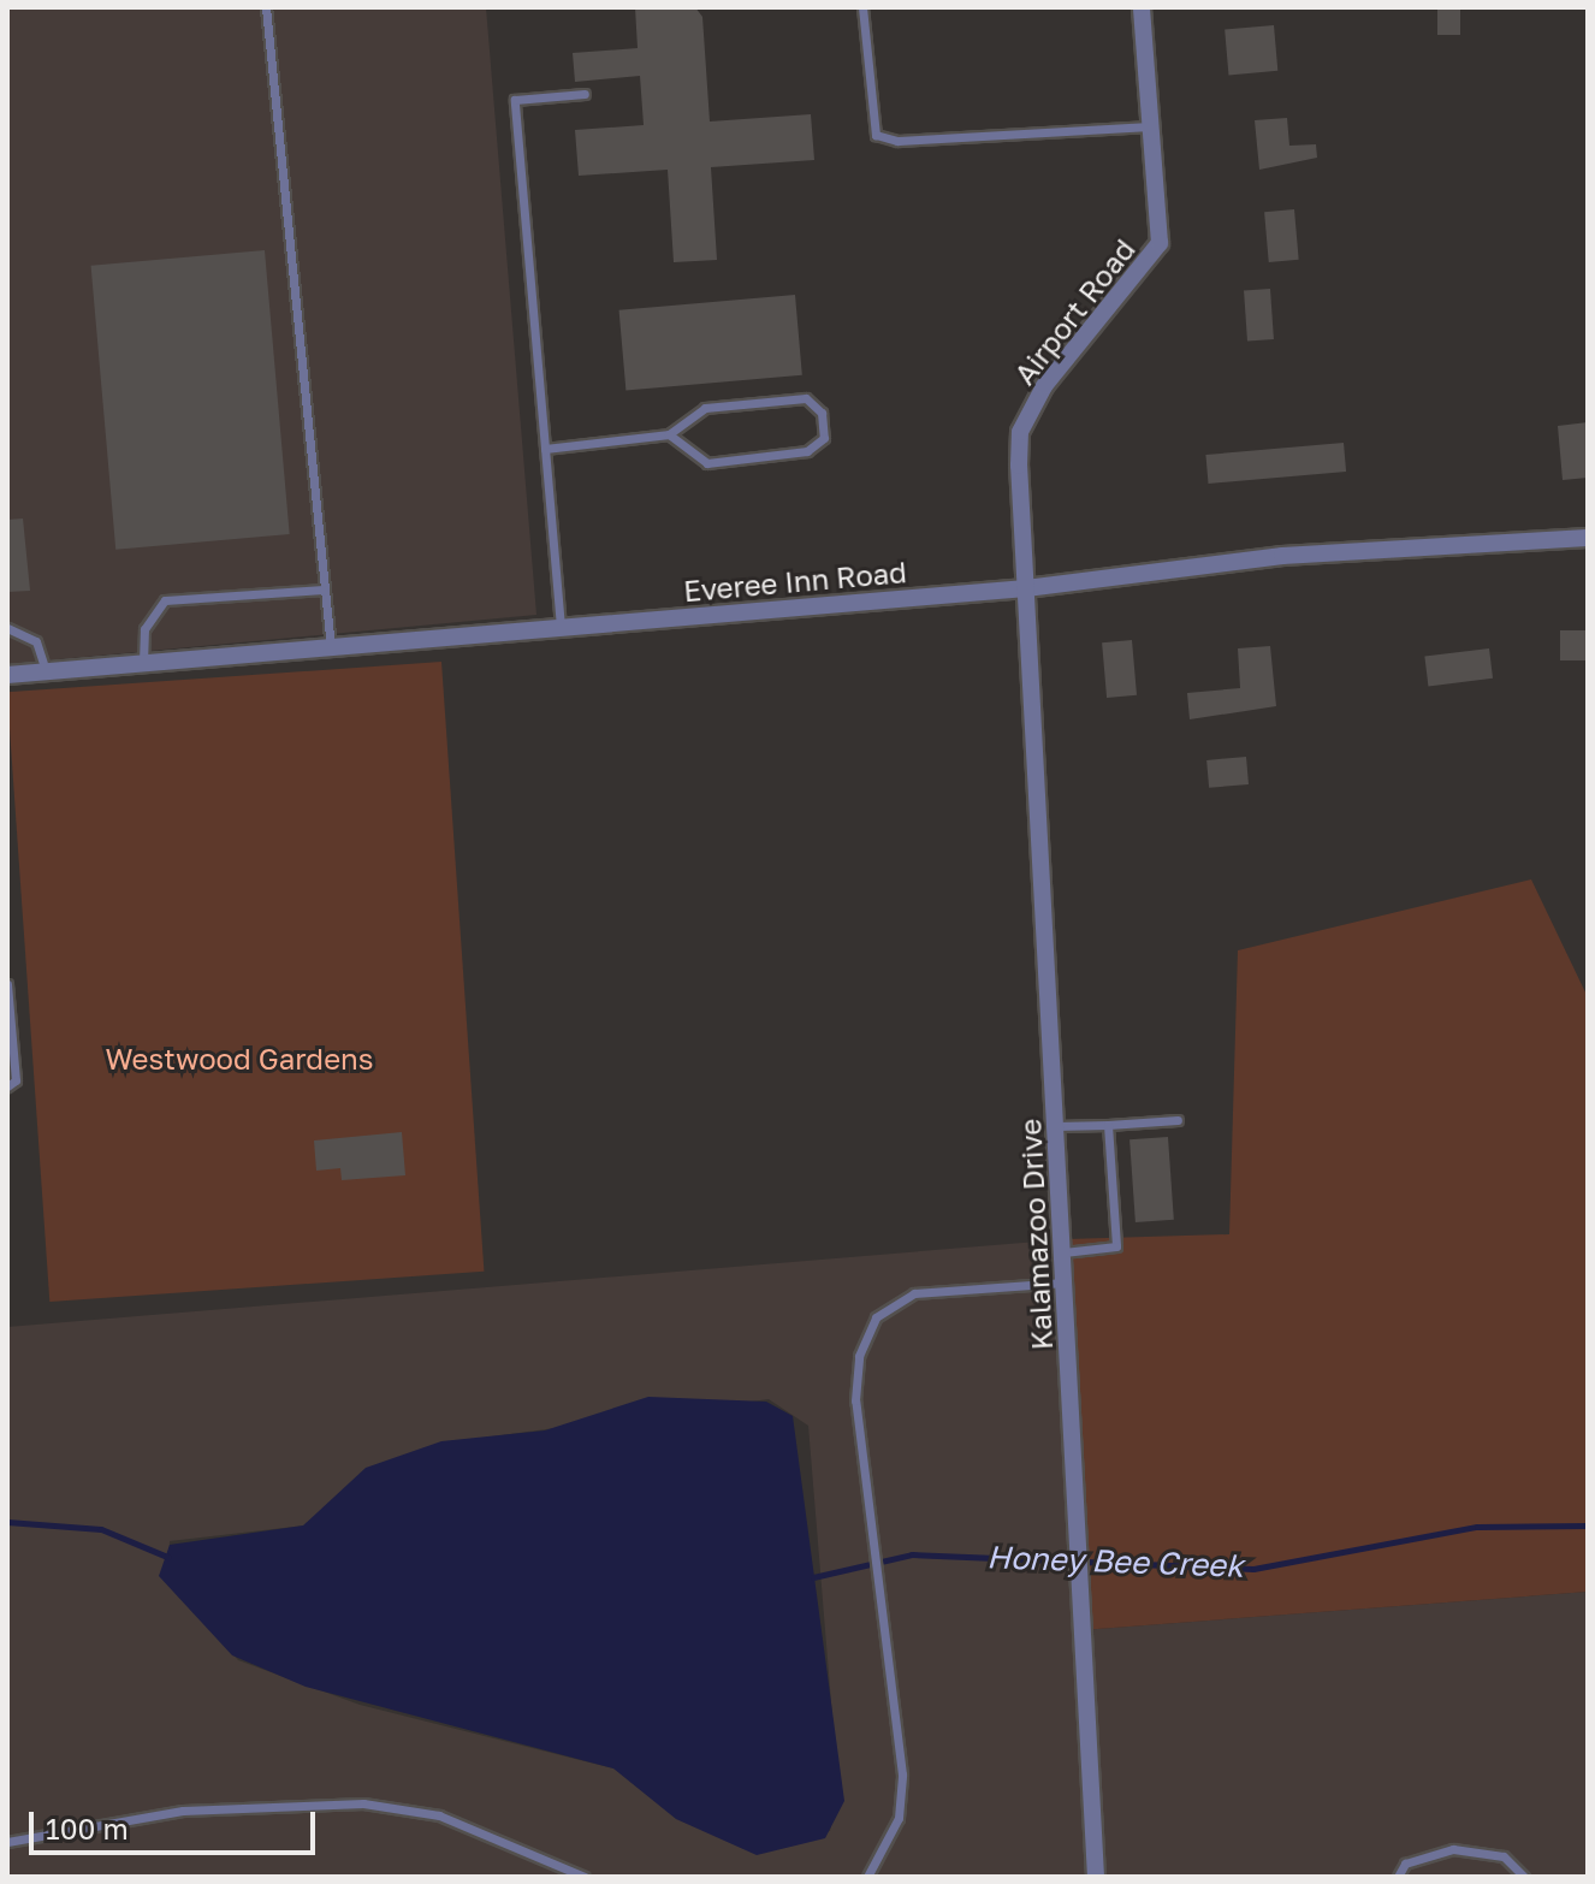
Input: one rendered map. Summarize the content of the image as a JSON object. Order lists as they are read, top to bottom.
{
  "streets": {
    "street": ["Airport Road", "Everee Inn Road", "Kalamazoo Drive"]
  },
  "crossings": [
    ["Airport Road", "Everee Inn Road"],
    ["Airport Road", "Kalamazoo Drive"],
    ["Everee Inn Road", "Kalamazoo Drive"]
  ],
  "water": ["Honey Bee Creek"],
  "parks": ["Westwood Gardens"],
  "scale_bar": "100 m"
}
